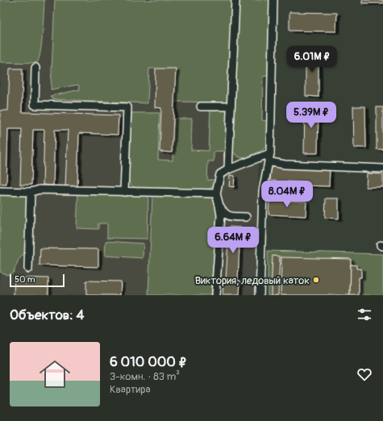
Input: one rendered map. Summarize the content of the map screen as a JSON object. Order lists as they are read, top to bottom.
{
  "places": ["Виктория, ледовый каток"],
  "scale_bar": "50 m",
  "page": {
    "price": [
      "6.01M ₽",
      "5.39M ₽",
      "8.04M ₽",
      "6.64M ₽"
    ],
    "scale": "50 m",
    "heading": "Объектов: 4",
    "list": [
      {
        "name": "6 010 000 ₽",
        "note": "3-комн. · 83 m² · Квартира"
      }
    ]
  }
}
